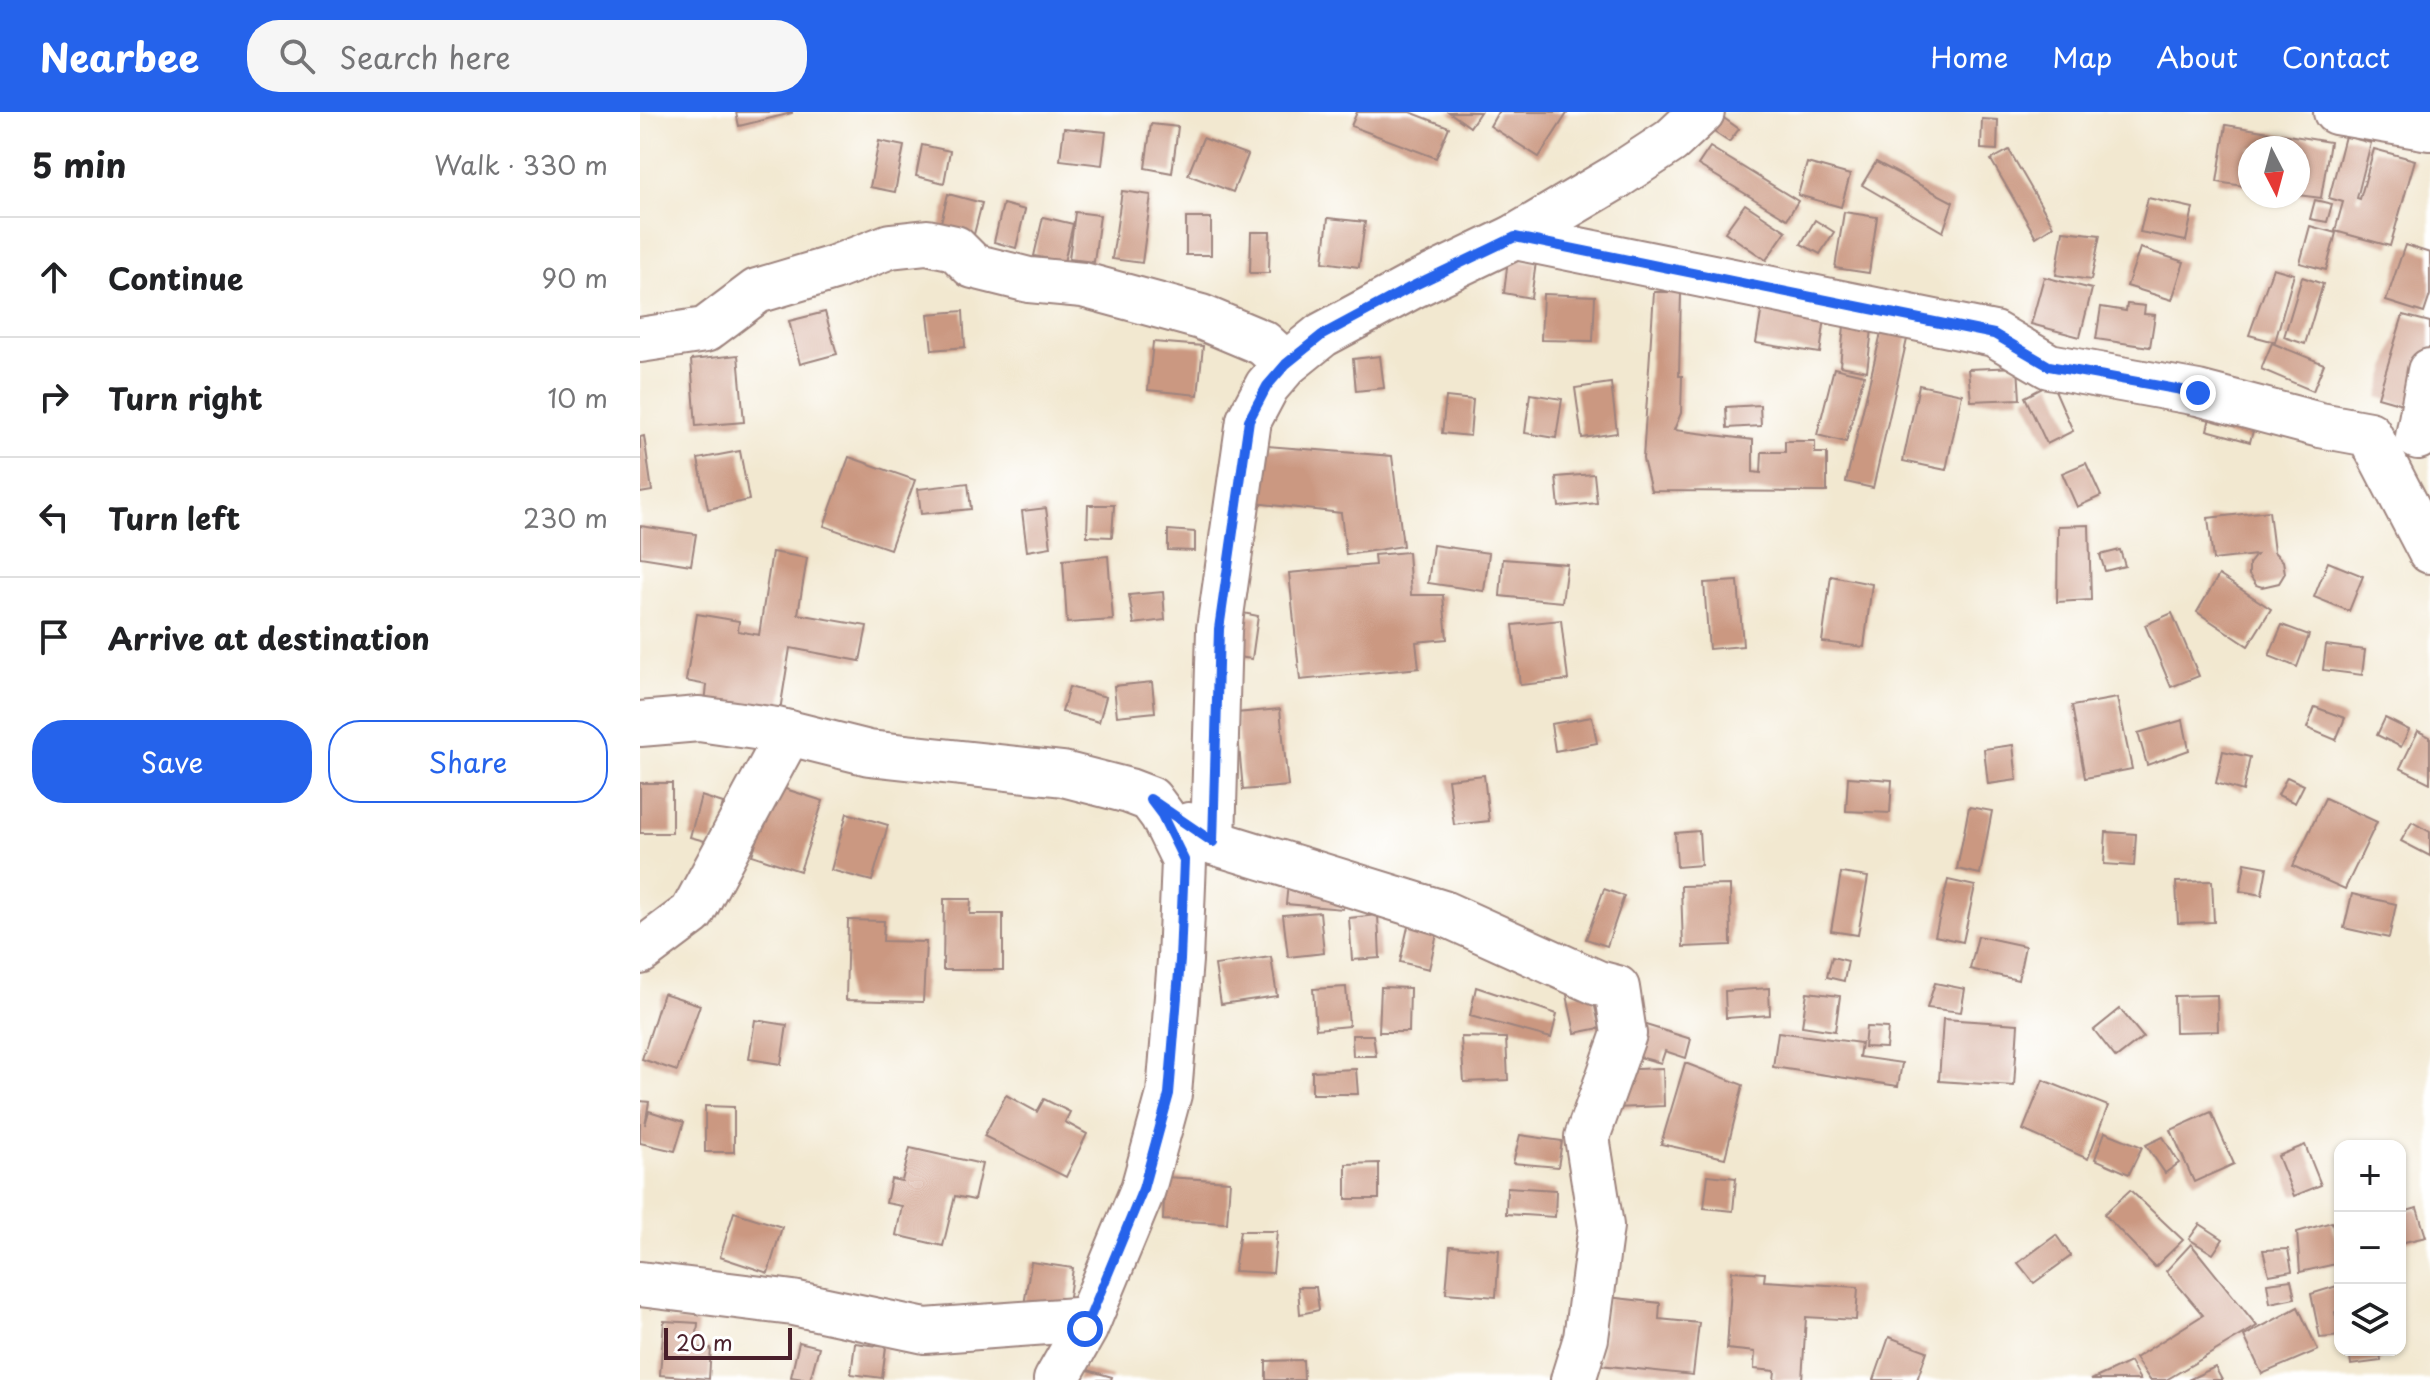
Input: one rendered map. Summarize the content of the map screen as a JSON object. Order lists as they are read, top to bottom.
{
  "scale_bar": "20 m",
  "north": "bottom",
  "page": {
    "header": "Nearbee",
    "search": "Search here",
    "nav": [
      "Home",
      "Map",
      "About",
      "Contact"
    ],
    "heading": ["5 min", "Walk · 330 m"],
    "list": [
      ["Continue", "90 m"],
      ["Turn right", "10 m"],
      ["Turn left", "230 m"],
      "Arrive at destination"
    ],
    "buttons": ["Save", "Share"],
    "map_buttons": ["+", "−"],
    "scale": "20 m"
  }
}
